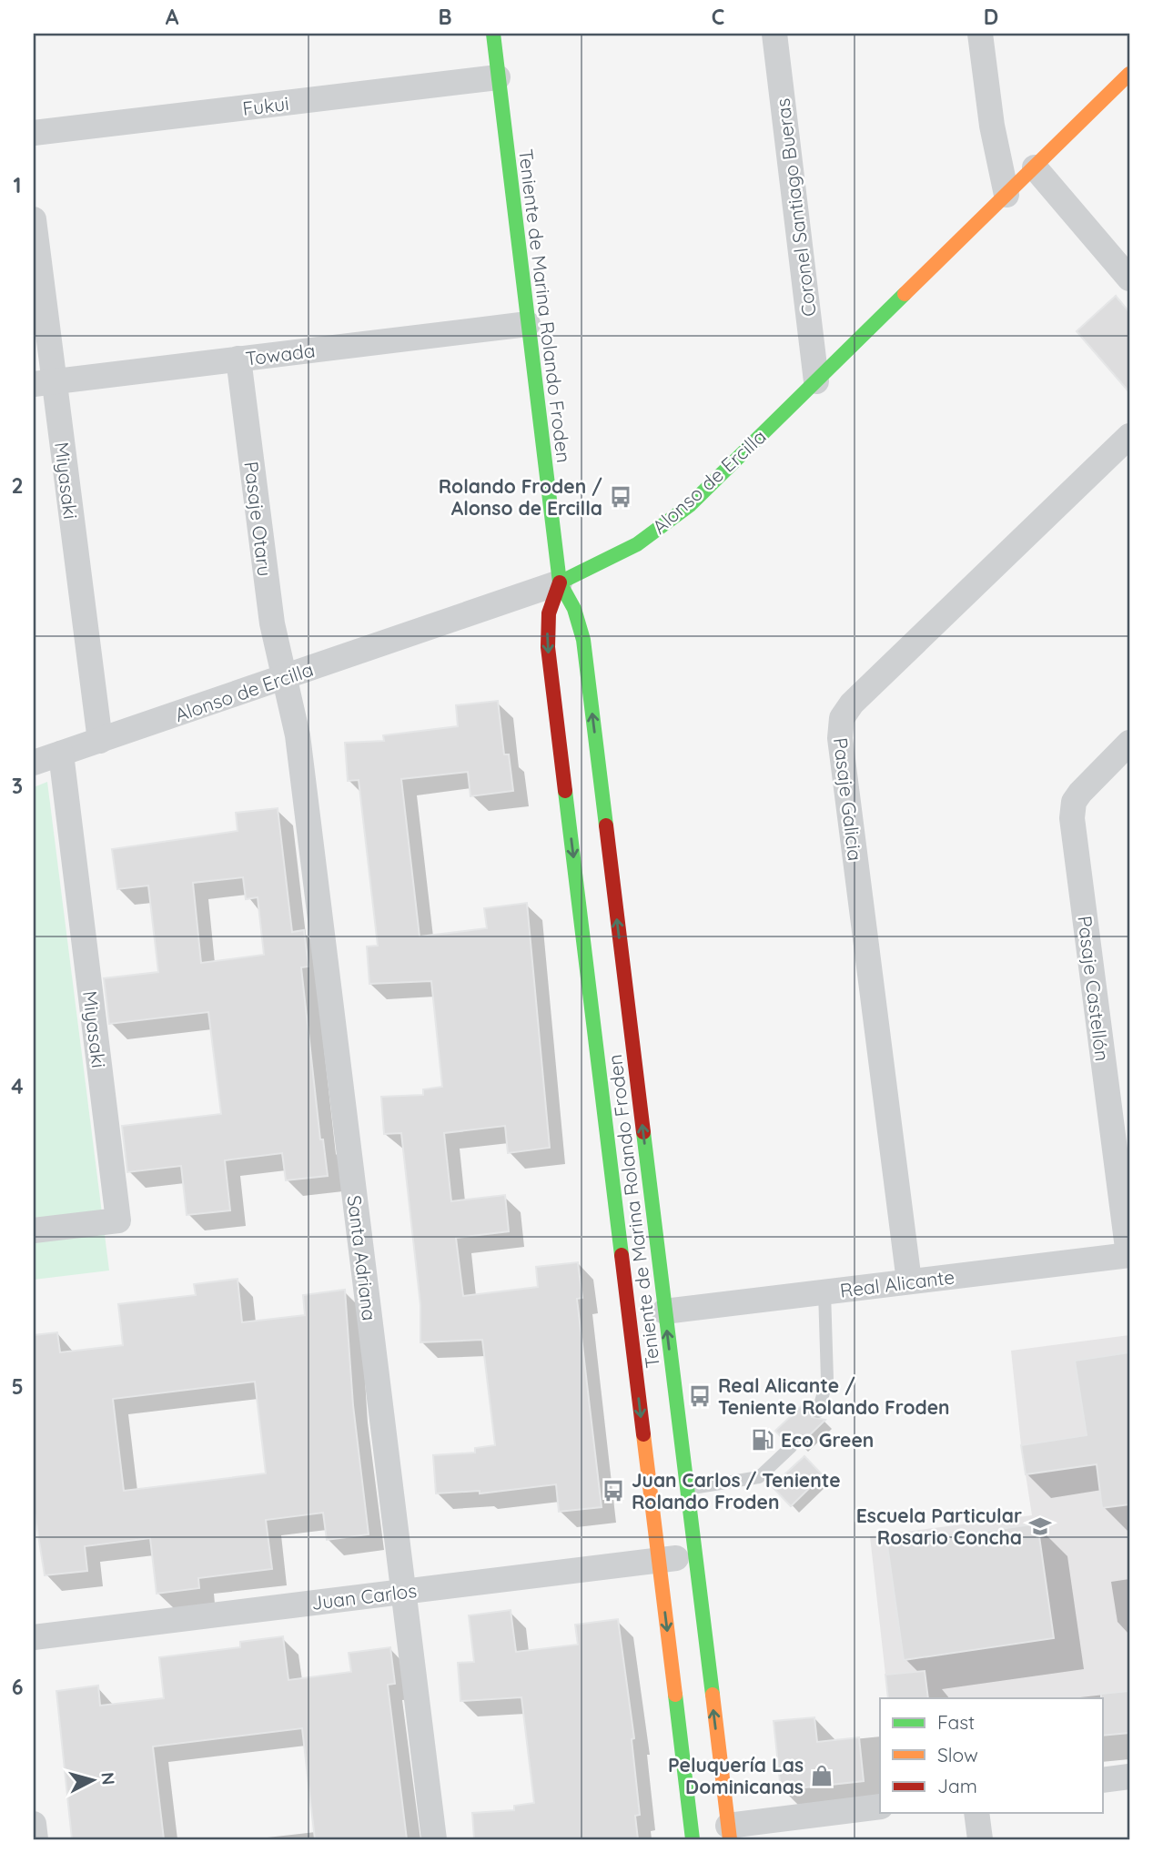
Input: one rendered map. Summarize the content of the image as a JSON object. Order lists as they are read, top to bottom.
{
  "streets": {
    "street": [
      "Fukui",
      "Coronel Santiago Bueras",
      "Teniente de Marina Rolando Froden",
      "Towada",
      "Miyasaki",
      "Alonso de Ercilla",
      "Pasaje Otaru",
      "Pasaje Galicia",
      "Pasaje Castellón",
      "Santa Adriana",
      "Real Alicante",
      "Juan Carlos"
    ]
  },
  "crossings": [
    ["Fukui", "Teniente de Marina Rolando Froden"],
    ["Coronel Santiago Bueras", "Alonso de Ercilla"],
    ["Teniente de Marina Rolando Froden", "Towada"],
    ["Teniente de Marina Rolando Froden", "Alonso de Ercilla"],
    ["Teniente de Marina Rolando Froden", "Real Alicante"],
    ["Teniente de Marina Rolando Froden", "Juan Carlos"],
    ["Towada", "Miyasaki"],
    ["Towada", "Pasaje Otaru"],
    ["Miyasaki", "Alonso de Ercilla"],
    ["Alonso de Ercilla", "Pasaje Otaru"],
    ["Alonso de Ercilla", "Santa Adriana"],
    ["Pasaje Otaru", "Santa Adriana"],
    ["Pasaje Galicia", "Real Alicante"],
    ["Pasaje Castellón", "Real Alicante"],
    ["Santa Adriana", "Juan Carlos"]
  ],
  "places": {
    "bus stop": ["Rolando Froden / Alonso de Ercilla", "Real Alicante / Teniente Rolando Froden", "Juan Carlos / Teniente Rolando Froden"],
    "fuel station": ["Eco Green"],
    "school or university": ["Escuela Particular Rosario Concha"],
    "shop": ["Peluquería Las Dominicanas"]
  },
  "legend": ["Fast", "Slow", "Jam"],
  "north": "right",
  "grid": {
    "columns": [
      "A",
      "B",
      "C",
      "D"
    ],
    "rows": [
      "1",
      "2",
      "3",
      "4",
      "5",
      "6"
    ]
  }
}
